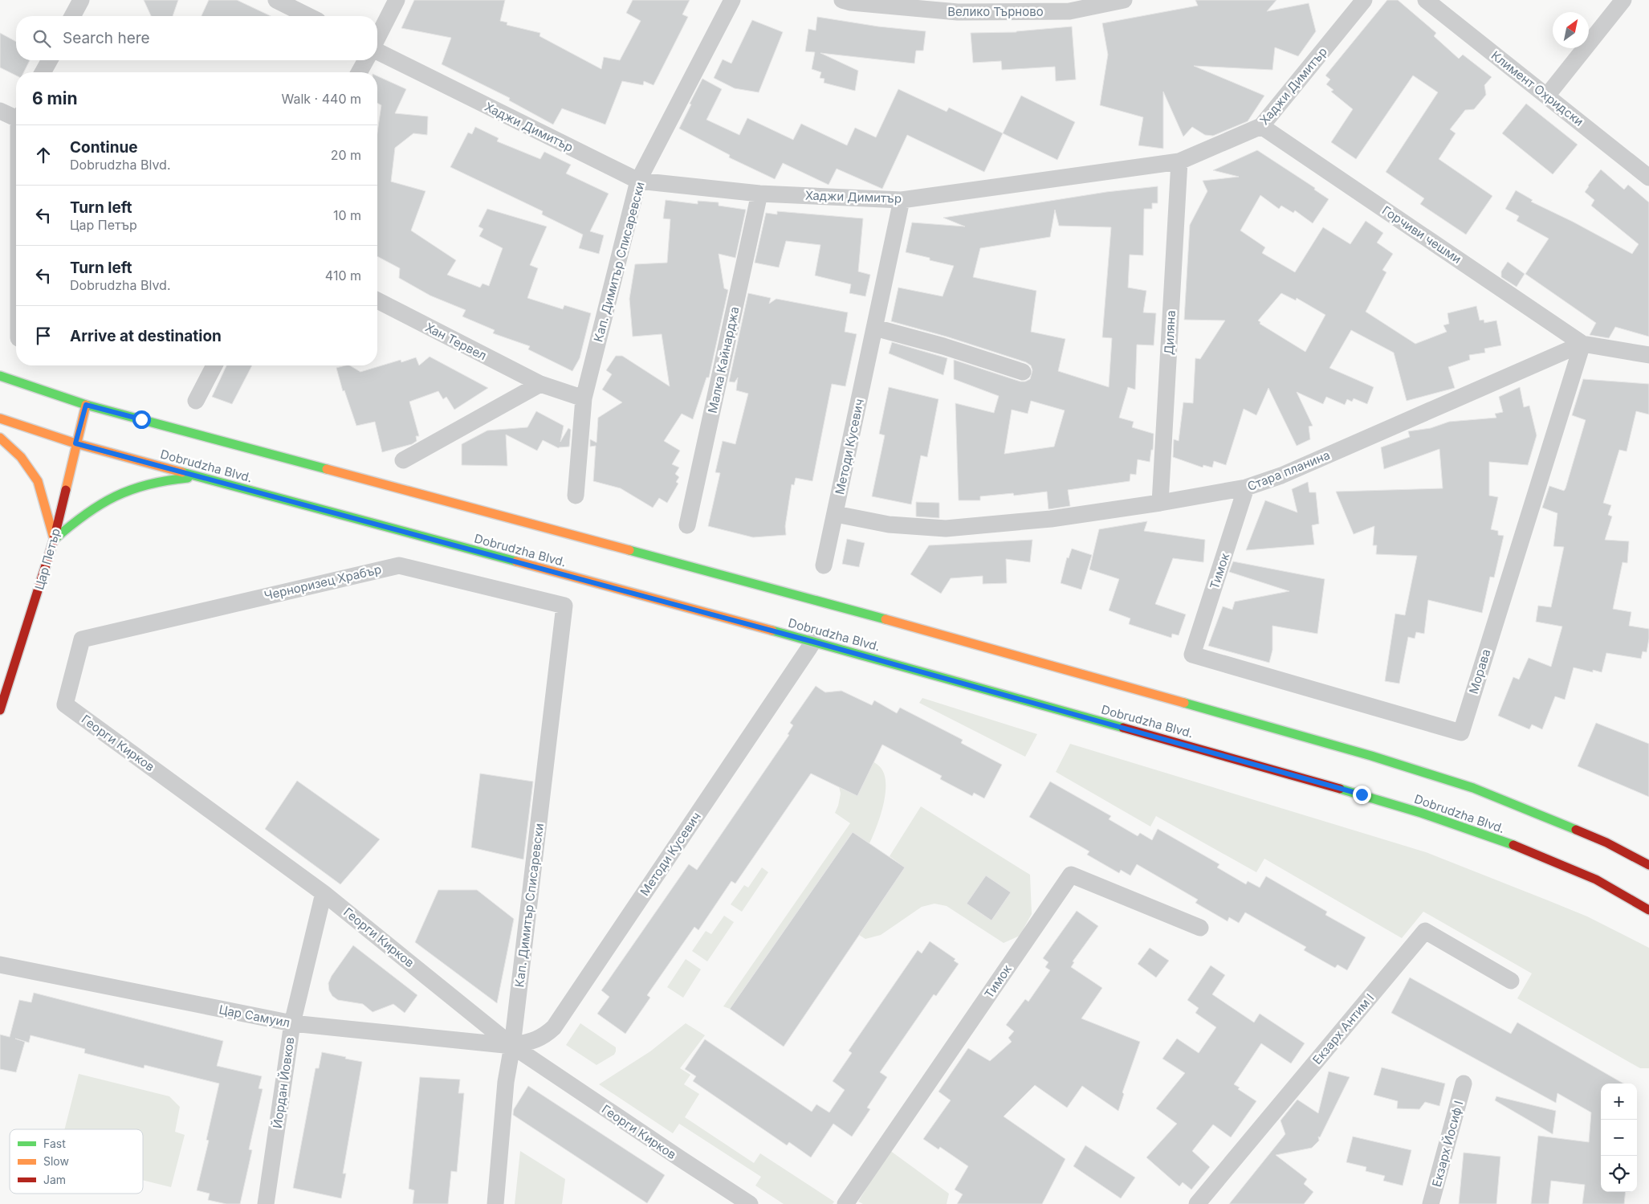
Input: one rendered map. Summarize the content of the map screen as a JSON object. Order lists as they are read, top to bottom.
{
  "streets": {
    "main road": ["Dobrudzha Blvd.", "Цар Петър"],
    "street": [
      "Велико Търново",
      "Хаджи Димитър",
      "Климент Охридски",
      "Горчиви чешми",
      "Кап. Димитър Списаревски",
      "Диляна",
      "Хан Тервел",
      "Малка Кайнарджа",
      "Методи Кусевич",
      "Стара планина",
      "Тимок",
      "Черноризец Храбър",
      "Морава",
      "Георги Кирков",
      "Цар Самуил",
      "Екзарх Антим I",
      "Йордан Йовков",
      "Екзарх Йосиф I"
    ]
  },
  "crossings": [
    ["Хаджи Димитър", "Горчиви чешми"],
    ["Хаджи Димитър", "Кап. Димитър Списаревски"],
    ["Хаджи Димитър", "Диляна"],
    ["Хаджи Димитър", "Малка Кайнарджа"],
    ["Хаджи Димитър", "Методи Кусевич"],
    ["Горчиви чешми", "Стара планина"],
    ["Горчиви чешми", "Морава"],
    ["Кап. Димитър Списаревски", "Хан Тервел"],
    ["Кап. Димитър Списаревски", "Методи Кусевич"],
    ["Кап. Димитър Списаревски", "Черноризец Храбър"],
    ["Кап. Димитър Списаревски", "Георги Кирков"],
    ["Кап. Димитър Списаревски", "Цар Самуил"],
    ["Диляна", "Стара планина"],
    ["Методи Кусевич", "Dobrudzha Blvd."],
    ["Методи Кусевич", "Стара планина"],
    ["Методи Кусевич", "Георги Кирков"],
    ["Методи Кусевич", "Цар Самуил"],
    ["Dobrudzha Blvd.", "Цар Петър"],
    ["Стара планина", "Тимок"],
    ["Стара планина", "Морава"],
    ["Тимок", "Морава"],
    ["Черноризец Храбър", "Георги Кирков"],
    ["Георги Кирков", "Цар Самуил"],
    ["Георги Кирков", "Йордан Йовков"],
    ["Цар Самуил", "Йордан Йовков"]
  ],
  "legend": ["Fast", "Slow", "Jam"],
  "north": "top right",
  "page": {
    "search": "Search here",
    "heading": ["6 min", "Walk · 440 m"],
    "list": [
      ["Continue", "Dobrudzha Blvd.", "20 m"],
      ["Turn left", "Цар Петър", "10 m"],
      ["Turn left", "Dobrudzha Blvd.", "410 m"],
      "Arrive at destination"
    ],
    "map_buttons": ["+", "−"]
  }
}
